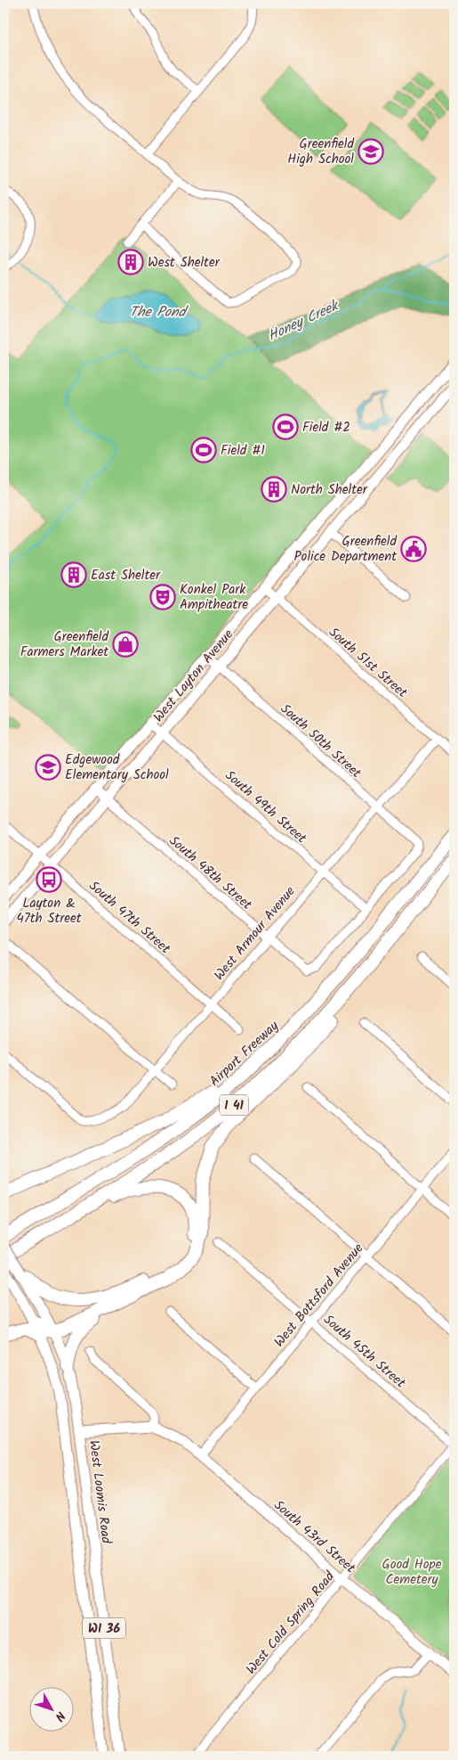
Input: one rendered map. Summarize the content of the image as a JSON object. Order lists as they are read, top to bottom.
{
  "streets": {
    "highway": ["Airport Freeway", "I 41"],
    "main road": [
      "West Layton Avenue",
      "West Loomis Road",
      "South 43rd Street",
      "WI 36"
    ],
    "street": [
      "South 51st Street",
      "South 50th Street",
      "South 49th Street",
      "South 48th Street",
      "South 47th Street",
      "West Armour Avenue",
      "West Bottsford Avenue",
      "South 45th Street",
      "West Cold Spring Road"
    ]
  },
  "crossings": [
    ["South 51st Street", "West Layton Avenue"],
    ["South 51st Street", "West Armour Avenue"],
    ["West Layton Avenue", "South 50th Street"],
    ["West Layton Avenue", "South 49th Street"],
    ["West Layton Avenue", "South 48th Street"],
    ["West Layton Avenue", "South 47th Street"],
    ["South 50th Street", "South 49th Street"],
    ["South 50th Street", "South 48th Street"],
    ["South 50th Street", "West Armour Avenue"],
    ["South 49th Street", "South 48th Street"],
    ["South 49th Street", "West Armour Avenue"],
    ["South 48th Street", "West Armour Avenue"],
    ["South 47th Street", "West Armour Avenue"],
    ["West Bottsford Avenue", "South 45th Street"],
    ["West Bottsford Avenue", "South 43rd Street"],
    ["South 45th Street", "West Cold Spring Road"],
    ["West Loomis Road", "South 43rd Street"],
    ["South 43rd Street", "West Cold Spring Road"]
  ],
  "water": ["The Pond", "Honey Creek"],
  "parks": ["Good Hope Cemetery"],
  "places": {
    "school or university": ["Greenfield High School", "Edgewood Elementary School"],
    "building": ["West Shelter", "North Shelter", "East Shelter"],
    "sports": ["Field #2", "Field #1"],
    "public building": ["Greenfield Police Department"],
    "theatre": ["Konkel Park Ampitheatre"],
    "shop": ["Greenfield Farmers Market"],
    "bus stop": ["Layton & 47th Street"]
  },
  "north": "bottom right"
}
